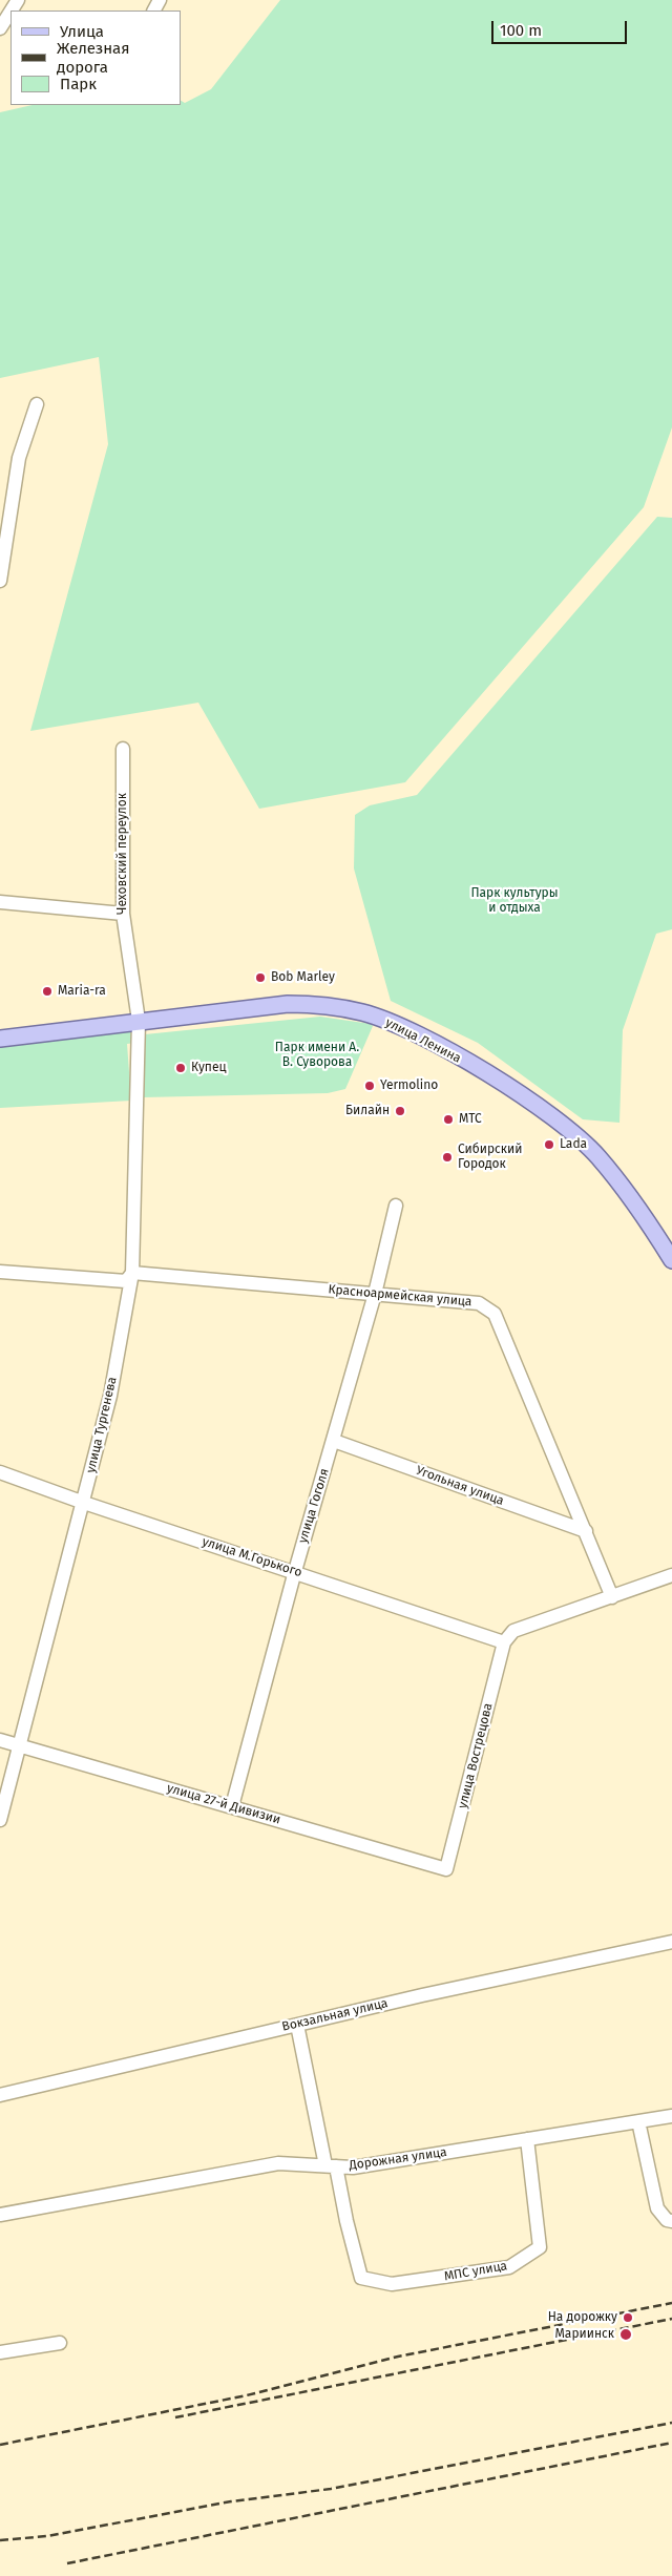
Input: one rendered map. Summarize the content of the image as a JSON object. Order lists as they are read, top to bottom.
{
  "streets": {
    "main road": ["улица Ленина"],
    "street": [
      "Чеховский переулок",
      "Красноармейская улица",
      "улица Тургенева",
      "Угольная улица",
      "улица Гоголя",
      "улица М.Горького",
      "улица Вострецова",
      "улица 27-й Дивизии",
      "Вокзальная улица",
      "Дорожная улица",
      "МПС улица"
    ]
  },
  "crossings": [
    ["Чеховский переулок", "улица Ленина"],
    ["Чеховский переулок", "улица Тургенева"],
    ["улица Ленина", "улица Тургенева"],
    ["Красноармейская улица", "улица Тургенева"],
    ["Красноармейская улица", "Угольная улица"],
    ["Красноармейская улица", "улица Гоголя"],
    ["улица Тургенева", "улица М.Горького"],
    ["улица Тургенева", "улица 27-й Дивизии"],
    ["Угольная улица", "улица Гоголя"],
    ["улица Гоголя", "улица М.Горького"],
    ["улица Гоголя", "улица 27-й Дивизии"],
    ["улица М.Горького", "улица Вострецова"],
    ["улица Вострецова", "улица 27-й Дивизии"],
    ["Дорожная улица", "МПС улица"]
  ],
  "parks": ["Парк культуры и отдыха", "Парк имени А. В. Суворова"],
  "places": [
    "Bob Marley",
    "Maria-ra",
    "Купец",
    "Yermolino",
    "Билайн",
    "МТС",
    "Lada",
    "Сибирский Городок",
    "На дорожку",
    "Мариинск"
  ],
  "legend": ["Улица", "Железная дорога", "Парк"],
  "scale_bar": "100 m"
}
